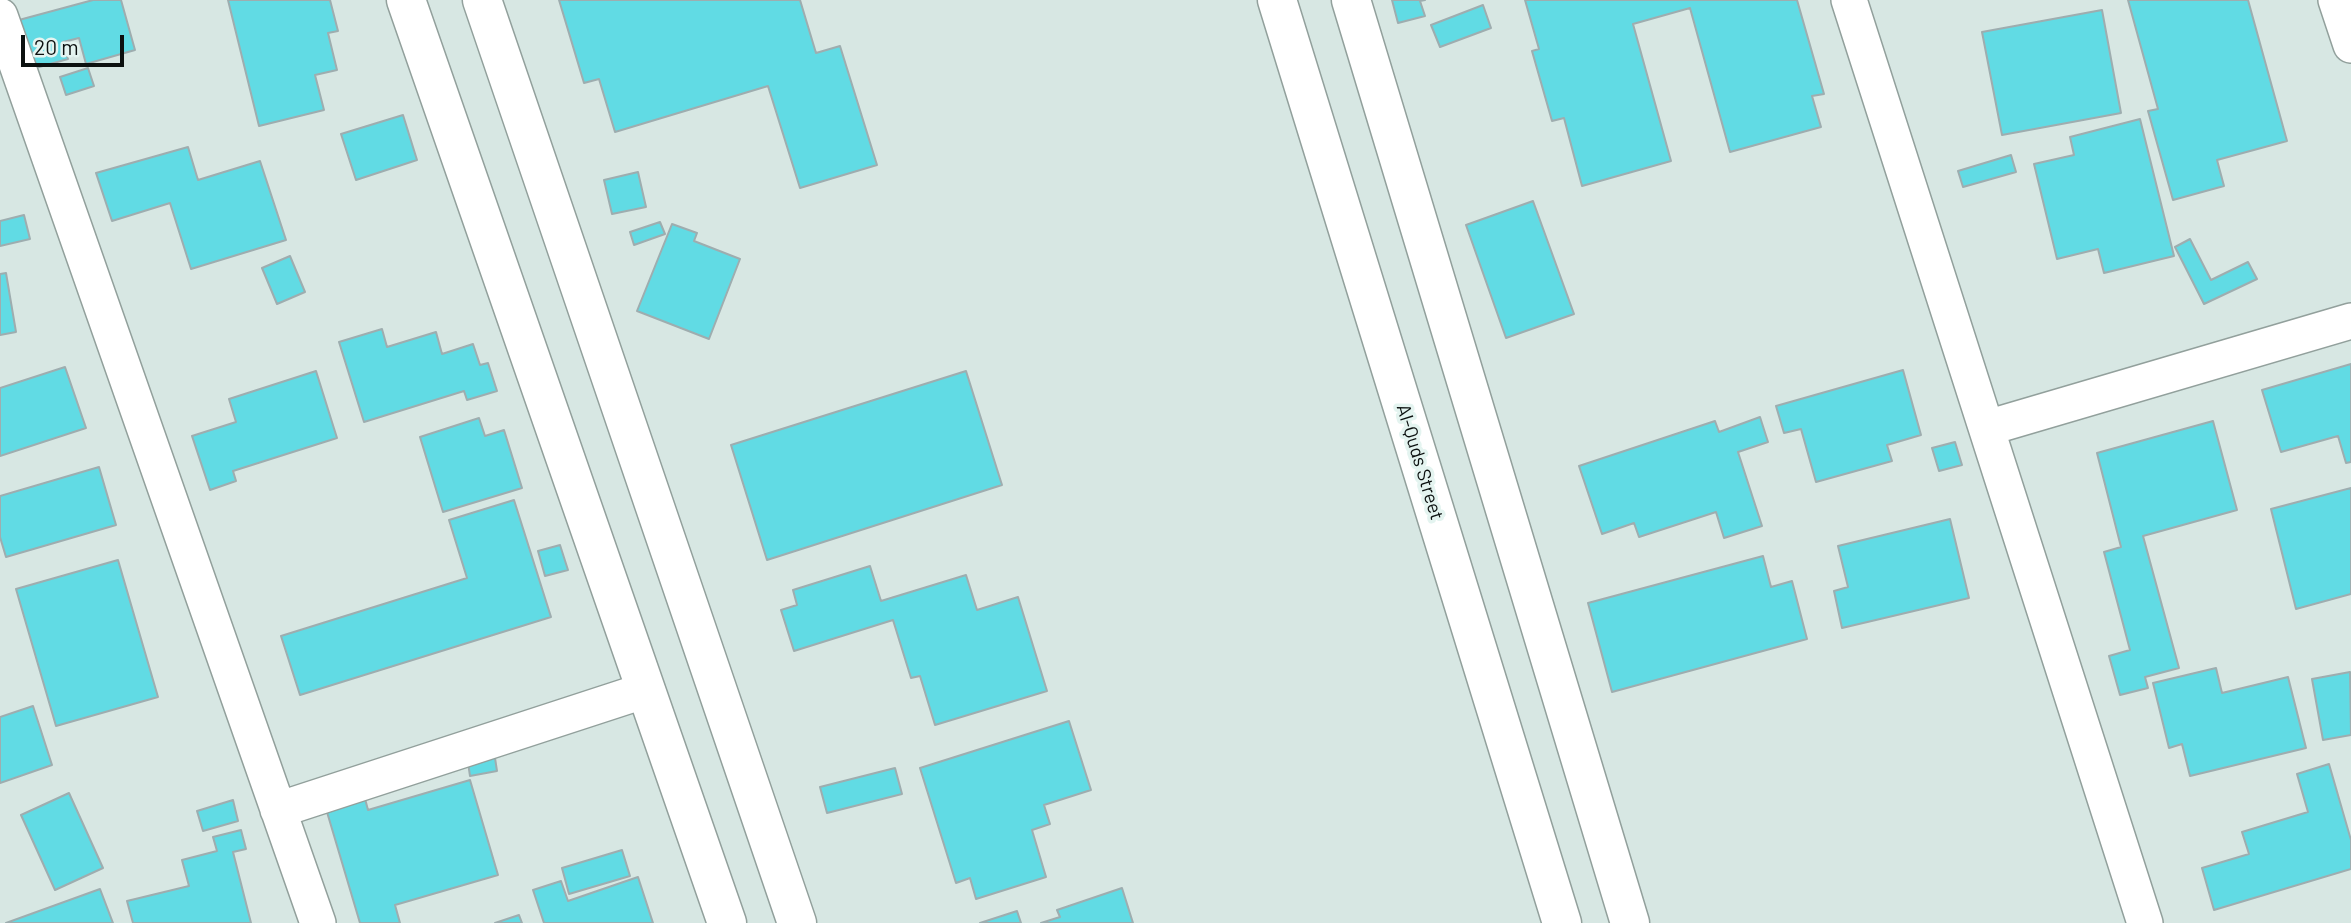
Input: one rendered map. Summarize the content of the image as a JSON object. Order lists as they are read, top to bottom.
{
  "streets": {
    "street": ["Al-Quds Street"]
  },
  "scale_bar": "20 m"
}
